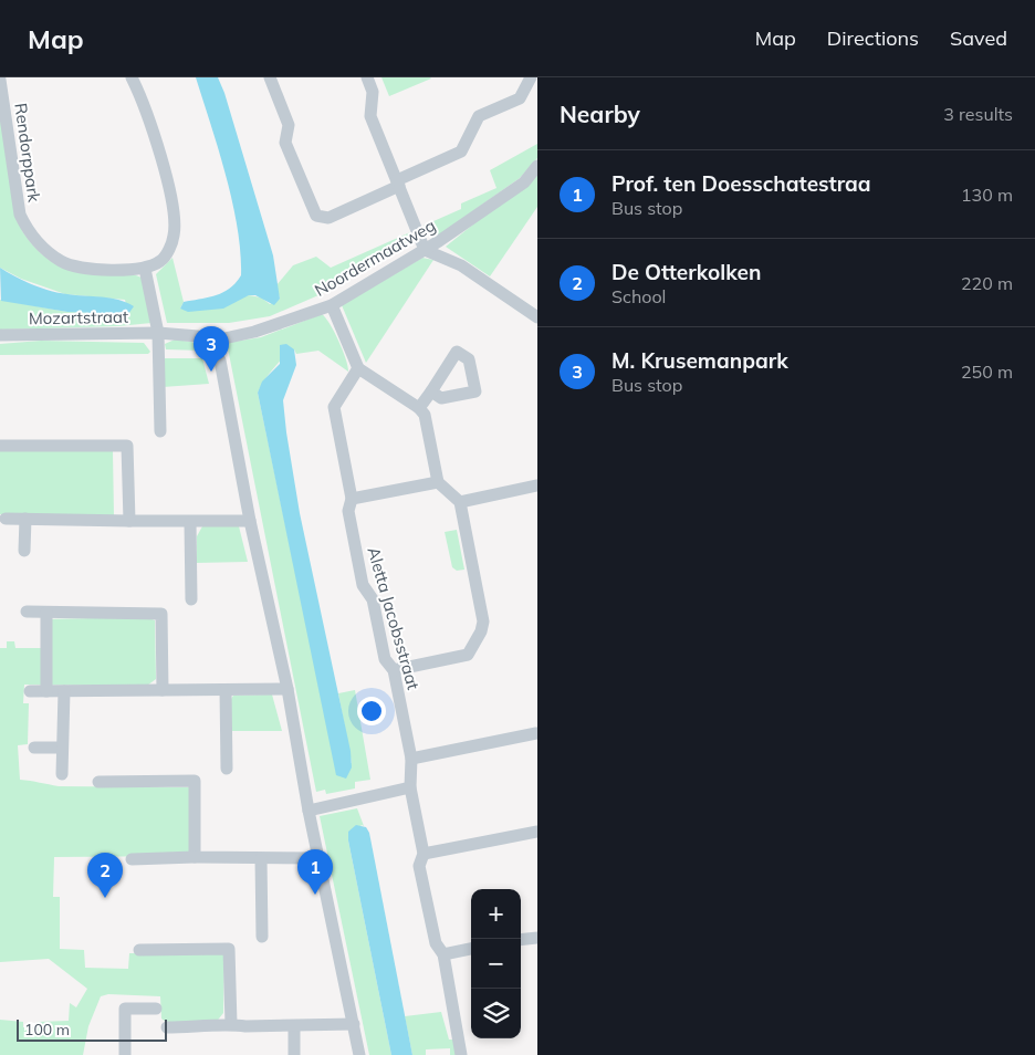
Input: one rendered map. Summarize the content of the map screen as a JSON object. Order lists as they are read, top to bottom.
{
  "streets": {
    "street": [
      "Rendorppark",
      "Noordermaatweg",
      "Mozartstraat",
      "Aletta Jacobsstraat"
    ]
  },
  "crossings": [
    ["Noordermaatweg", "Mozartstraat"]
  ],
  "scale_bar": "100 m",
  "page": {
    "header": "Map",
    "nav": ["Map", "Directions", "Saved"],
    "heading": ["Nearby", "3 results"],
    "list": [
      {
        "mark": "1",
        "name": "Prof. ten Doesschatestraa",
        "note": "Bus stop",
        "value": "130 m"
      },
      {
        "mark": "2",
        "name": "De Otterkolken",
        "note": "School",
        "value": "220 m"
      },
      {
        "mark": "3",
        "name": "M. Krusemanpark",
        "note": "Bus stop",
        "value": "250 m"
      }
    ],
    "pins": ["3", "1", "2"],
    "map_buttons": ["+", "−"],
    "scale": "100 m"
  }
}
